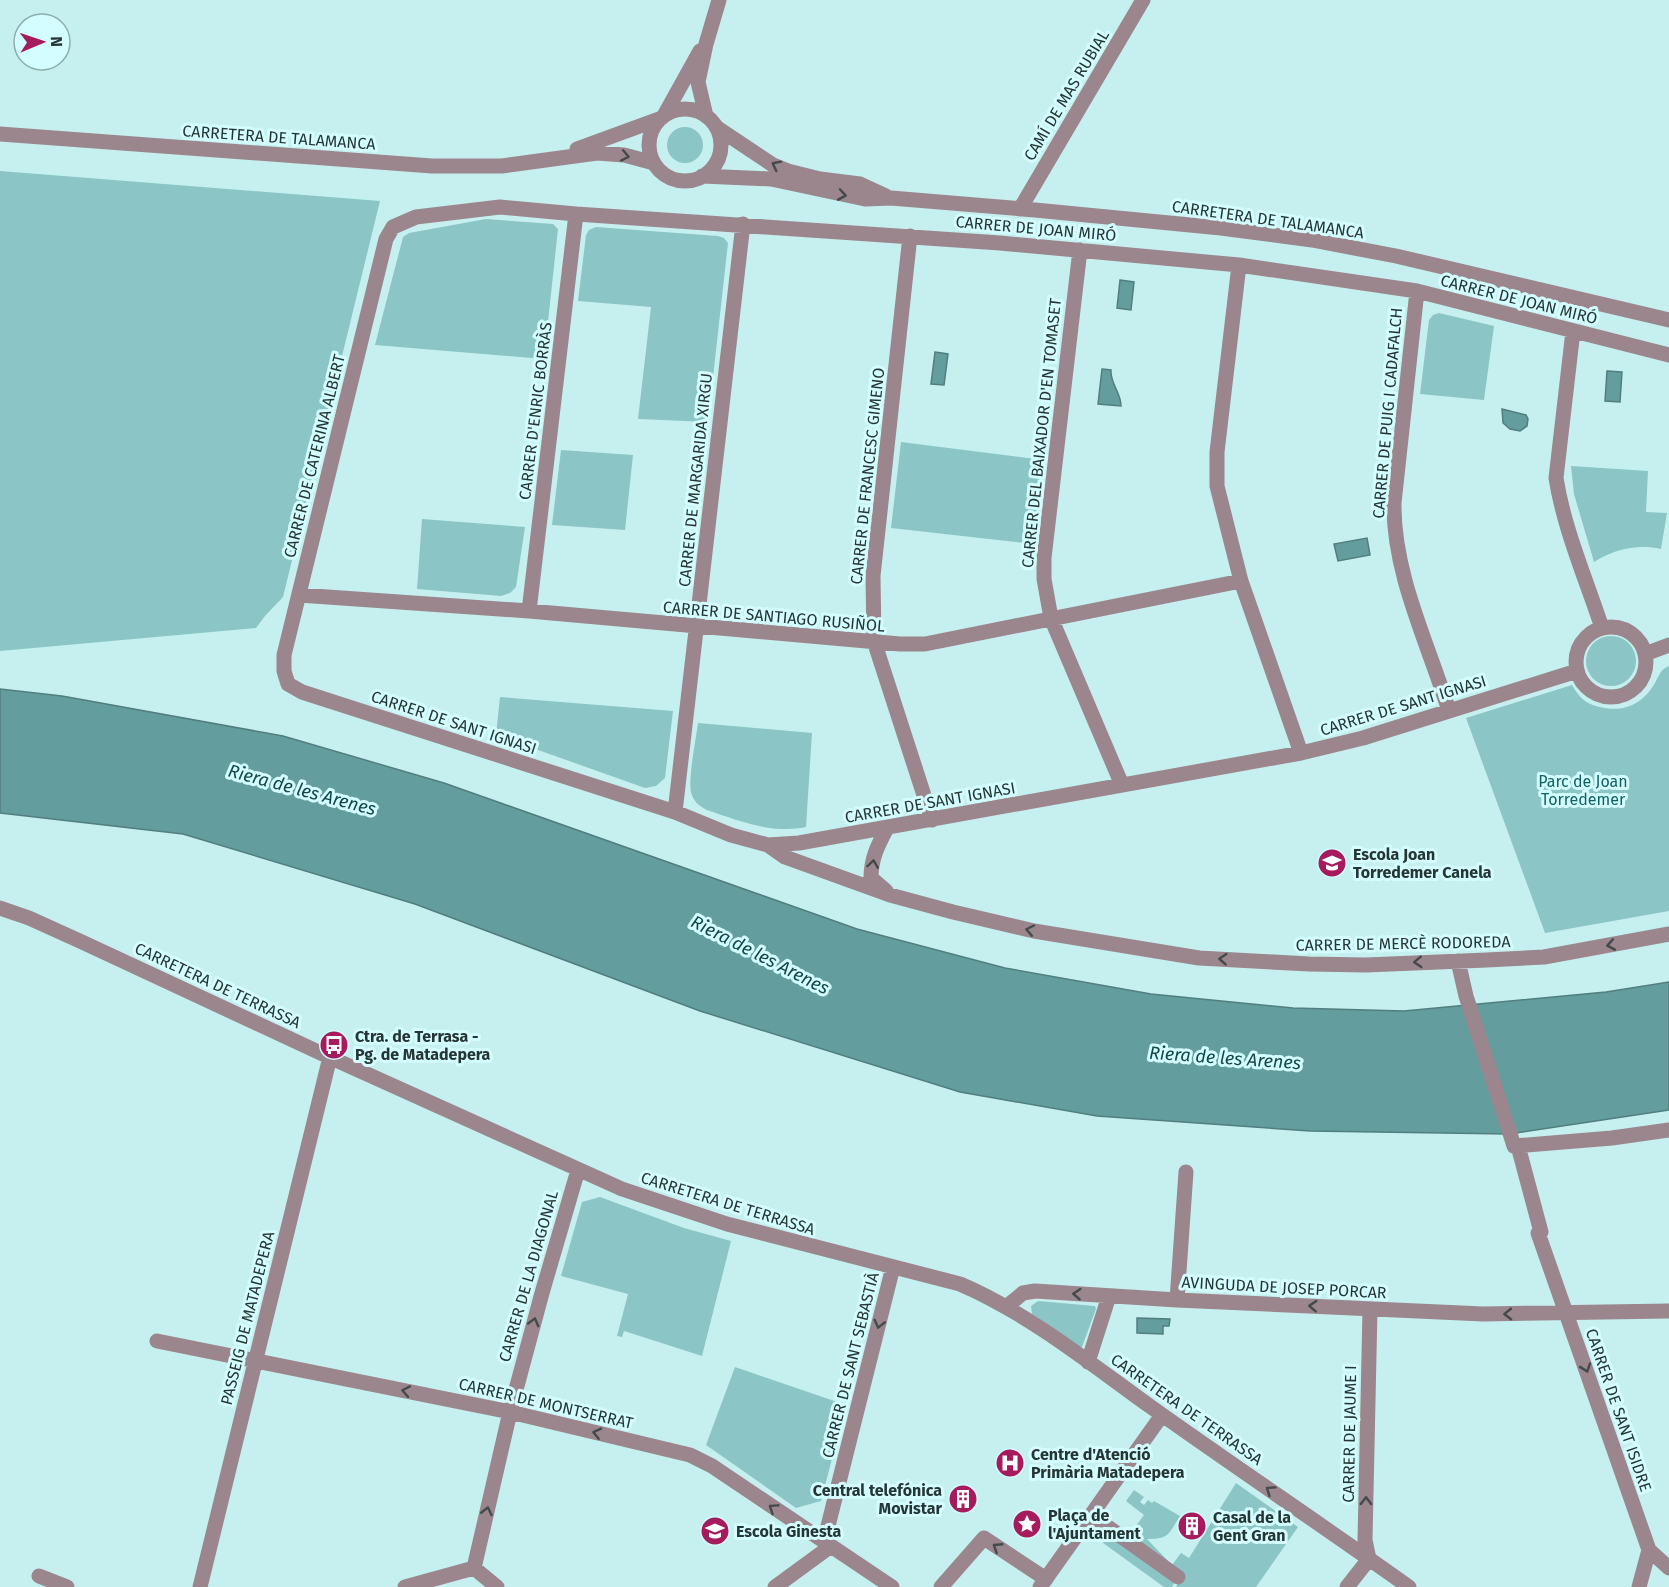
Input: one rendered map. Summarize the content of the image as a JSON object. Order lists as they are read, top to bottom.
{
  "streets": {
    "street": [
      "CAMÍ DE MAS RUBIAL",
      "CARRETERA DE TALAMANCA",
      "CARRER DE JOAN MIRÓ",
      "CARRER D'ENRIC BORRÀS",
      "CARRER DE PUIG I CADAFALCH",
      "CARRER DEL BAIXADOR D'EN TOMASET",
      "CARRER DE CATERINA ALBERT",
      "CARRER DE FRANCESC GIMENO",
      "CARRER DE MARGARIDA XIRGU",
      "CARRER DE SANTIAGO RUSIÑOL",
      "CARRER DE SANT IGNASI",
      "CARRER DE MERCÈ RODOREDA",
      "CARRETERA DE TERRASSA",
      "CARRER DE LA DIAGONAL",
      "AVINGUDA DE JOSEP PORCAR",
      "PASSEIG DE MATADEPERA",
      "CARRER DE SANT SEBASTIÀ",
      "CARRER DE MONTSERRAT",
      "CARRER DE SANT ISIDRE",
      "CARRER DE JAUME I"
    ]
  },
  "crossings": [
    ["CAMÍ DE MAS RUBIAL", "CARRETERA DE TALAMANCA"],
    ["CARRER DE JOAN MIRÓ", "CARRER D'ENRIC BORRÀS"],
    ["CARRER DE JOAN MIRÓ", "CARRER DE PUIG I CADAFALCH"],
    ["CARRER DE JOAN MIRÓ", "CARRER DEL BAIXADOR D'EN TOMASET"],
    ["CARRER DE JOAN MIRÓ", "CARRER DE CATERINA ALBERT"],
    ["CARRER DE JOAN MIRÓ", "CARRER DE FRANCESC GIMENO"],
    ["CARRER DE JOAN MIRÓ", "CARRER DE MARGARIDA XIRGU"],
    ["CARRER D'ENRIC BORRÀS", "CARRER DE SANTIAGO RUSIÑOL"],
    ["CARRER DE PUIG I CADAFALCH", "CARRER DE SANT IGNASI"],
    ["CARRER DEL BAIXADOR D'EN TOMASET", "CARRER DE SANTIAGO RUSIÑOL"],
    ["CARRER DEL BAIXADOR D'EN TOMASET", "CARRER DE SANT IGNASI"],
    ["CARRER DE CATERINA ALBERT", "CARRER DE SANTIAGO RUSIÑOL"],
    ["CARRER DE CATERINA ALBERT", "CARRER DE SANT IGNASI"],
    ["CARRER DE FRANCESC GIMENO", "CARRER DE SANTIAGO RUSIÑOL"],
    ["CARRER DE FRANCESC GIMENO", "CARRER DE SANT IGNASI"],
    ["CARRER DE MARGARIDA XIRGU", "CARRER DE SANTIAGO RUSIÑOL"],
    ["CARRER DE MARGARIDA XIRGU", "CARRER DE SANT IGNASI"],
    ["CARRER DE SANT IGNASI", "CARRER DE MERCÈ RODOREDA"],
    ["CARRER DE MERCÈ RODOREDA", "CARRER DE SANT ISIDRE"],
    ["CARRETERA DE TERRASSA", "CARRER DE LA DIAGONAL"],
    ["CARRETERA DE TERRASSA", "AVINGUDA DE JOSEP PORCAR"],
    ["CARRETERA DE TERRASSA", "PASSEIG DE MATADEPERA"],
    ["CARRETERA DE TERRASSA", "CARRER DE SANT SEBASTIÀ"],
    ["CARRETERA DE TERRASSA", "CARRER DE JAUME I"],
    ["CARRER DE LA DIAGONAL", "CARRER DE MONTSERRAT"],
    ["AVINGUDA DE JOSEP PORCAR", "CARRER DE SANT ISIDRE"],
    ["AVINGUDA DE JOSEP PORCAR", "CARRER DE JAUME I"],
    ["PASSEIG DE MATADEPERA", "CARRER DE MONTSERRAT"],
    ["CARRER DE SANT SEBASTIÀ", "CARRER DE MONTSERRAT"]
  ],
  "one_way": [
    "CARRER DE MERCÈ RODOREDA",
    "CARRER DE LA DIAGONAL",
    "AVINGUDA DE JOSEP PORCAR",
    "CARRER DE SANT SEBASTIÀ",
    "CARRER DE MONTSERRAT",
    "CARRER DE SANT ISIDRE",
    "CARRER DE JAUME I"
  ],
  "water": ["Riera de les Arenes"],
  "parks": ["Parc de Joan Torredemer"],
  "places": {
    "school or university": ["Escola Joan Torredemer Canela", "Escola Ginesta"],
    "bus stop": ["Ctra. de Terrasa - Pg. de Matadepera"],
    "hospital": ["Centre d'Atenció Primària Matadepera"],
    "building": ["Central telefónica Movistar", "Casal de la Gent Gran"],
    "place": ["Plaça de l'Ajuntament"]
  },
  "north": "right"
}
